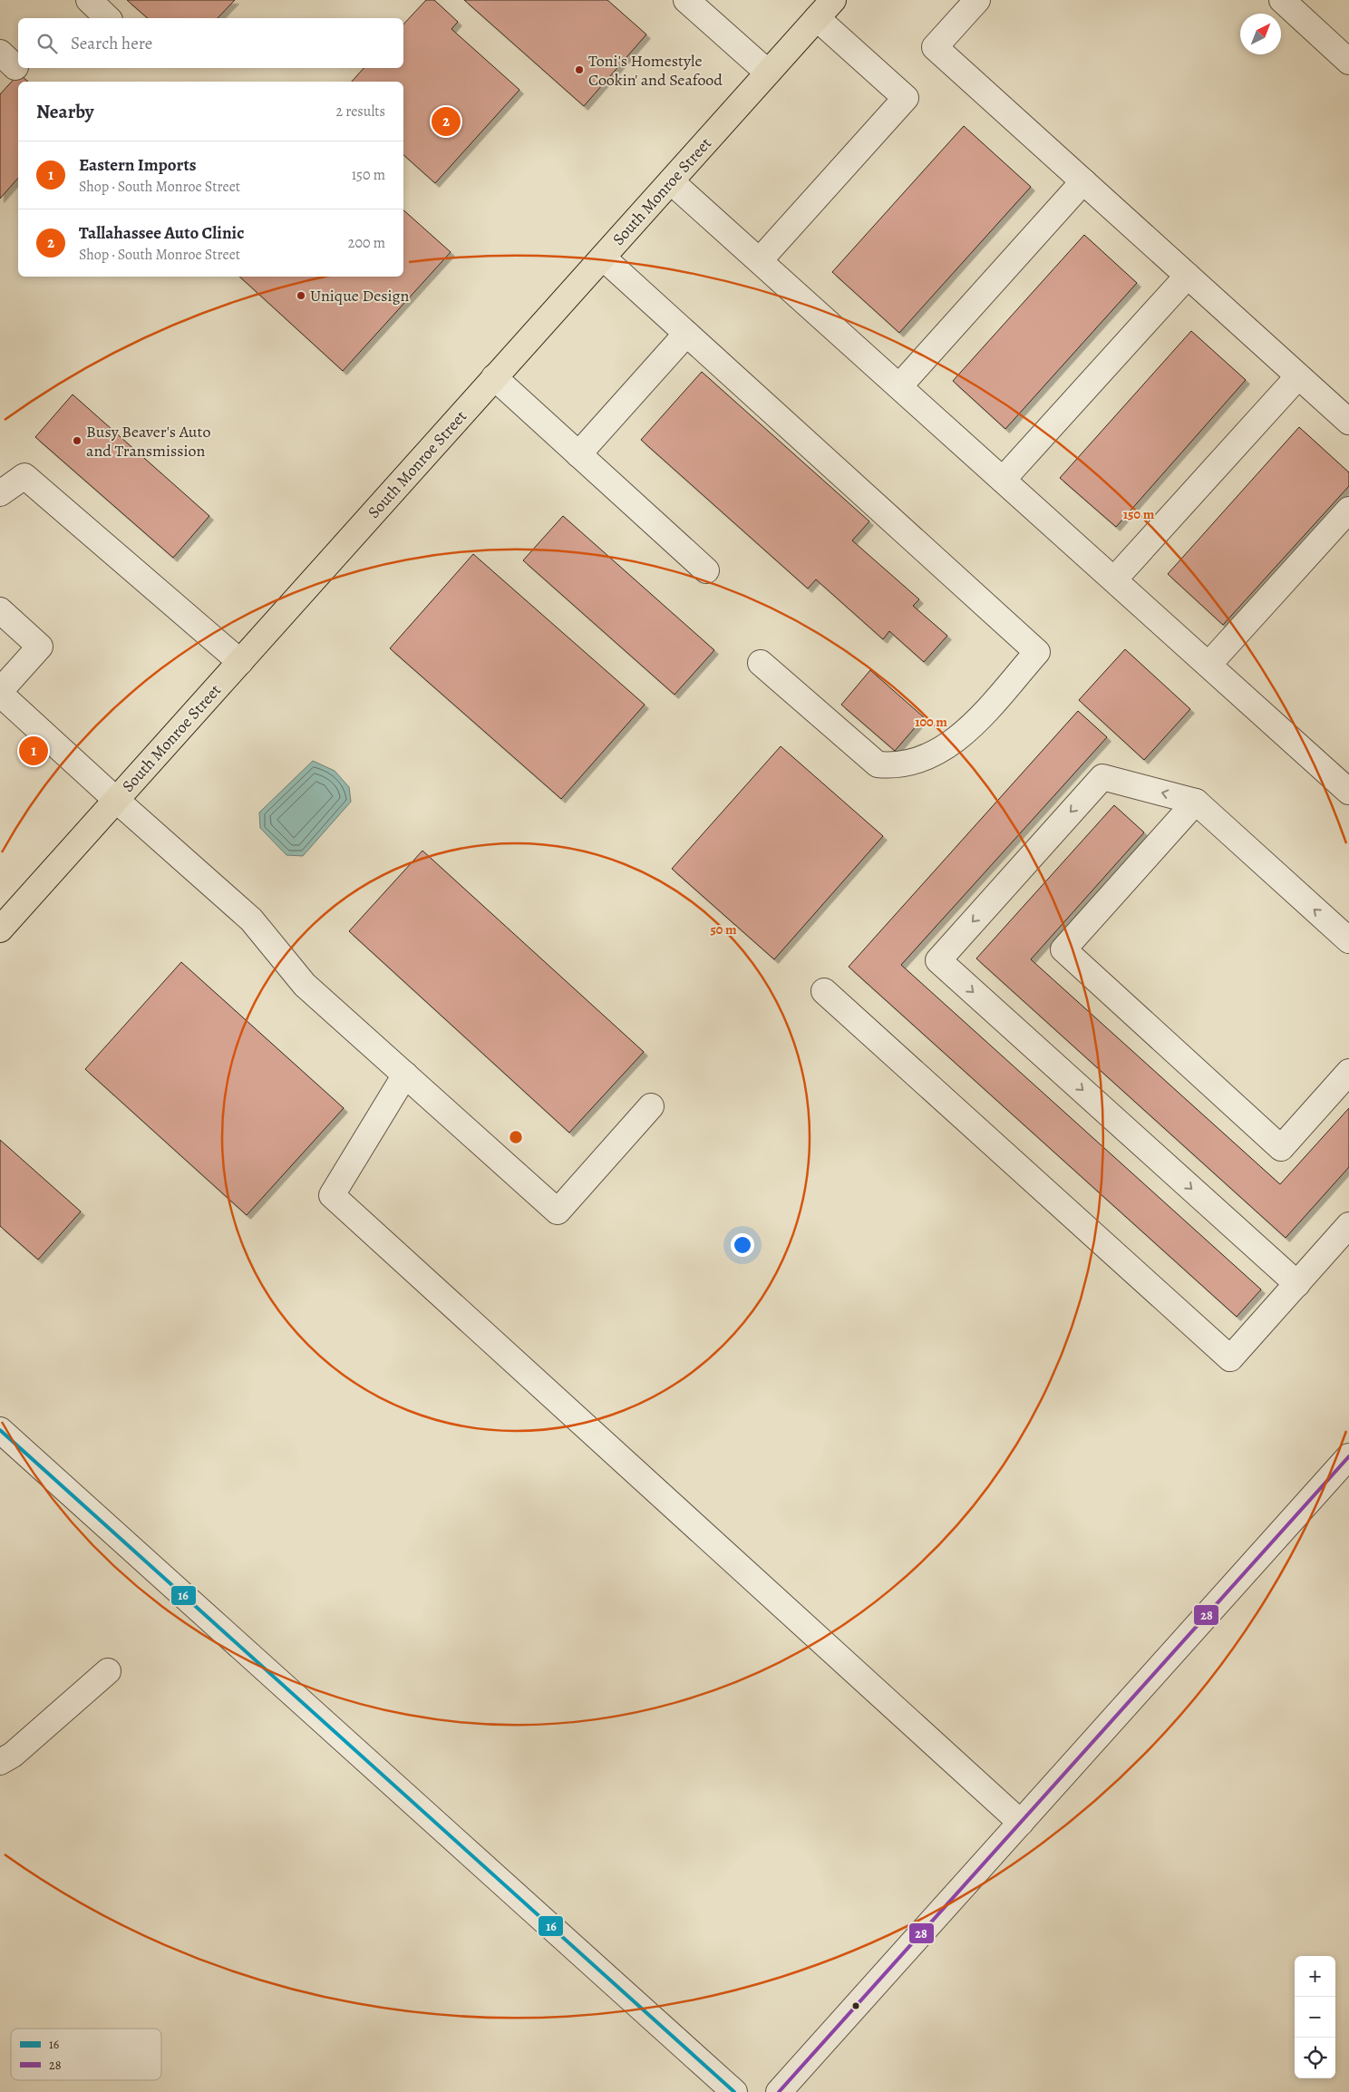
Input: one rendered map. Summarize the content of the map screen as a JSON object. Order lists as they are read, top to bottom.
{
  "streets": {
    "main road": ["South Monroe Street"]
  },
  "places": ["Toni's Homestyle Cookin' and Seafood", "Unique Design", "Busy Beaver's Auto and Transmission"],
  "lines": ["transit line 16", "transit line 28"],
  "legend": ["16", "28"],
  "north": "top right",
  "page": {
    "search": "Search here",
    "heading": ["Nearby", "2 results"],
    "pins": ["2", "1"],
    "list": [
      {
        "mark": "1",
        "name": "Eastern Imports",
        "note": "Shop · South Monroe Street",
        "value": "150 m"
      },
      {
        "mark": "2",
        "name": "Tallahassee Auto Clinic",
        "note": "Shop · South Monroe Street",
        "value": "200 m"
      }
    ],
    "map_buttons": ["+", "−"]
  },
  "rings": ["150 m", "100 m", "50 m"]
}
